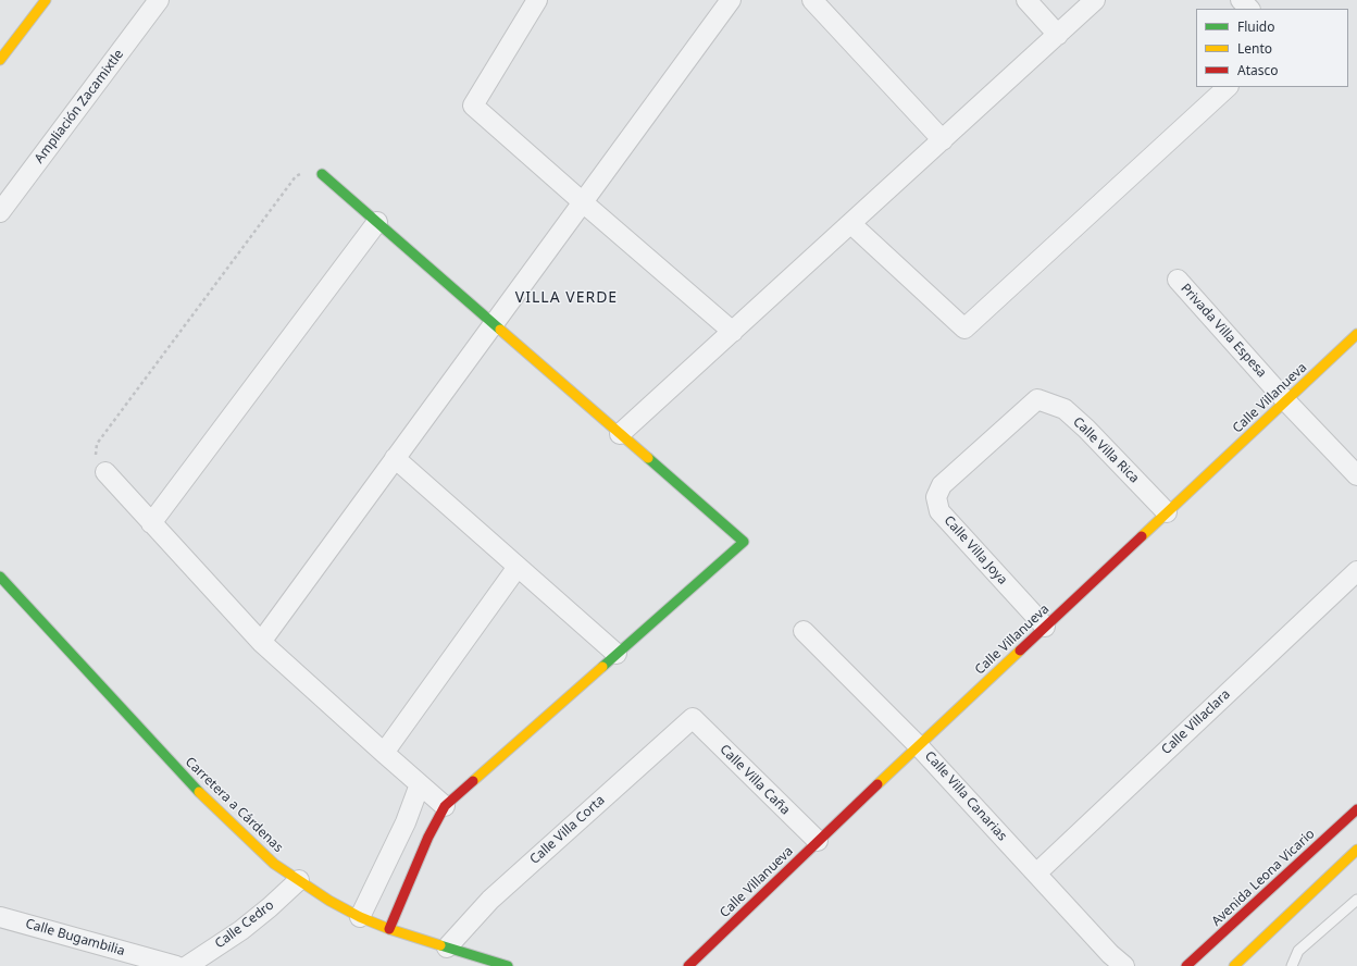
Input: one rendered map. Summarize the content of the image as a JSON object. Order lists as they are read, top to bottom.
{
  "streets": {
    "street": [
      "Ampliación Zacamixtle",
      "Privada Villa Espesa",
      "Calle Villanueva",
      "Calle Villa Rica",
      "Calle Villa Joya",
      "Calle Villaclara",
      "Calle Villa Caña",
      "Calle Villa Canarias",
      "Carretera a Cárdenas",
      "Calle Villa Corta",
      "Avenida Leona Vicario",
      "Calle Cedro",
      "Calle Bugambilia"
    ]
  },
  "crossings": [
    ["Privada Villa Espesa", "Calle Villanueva"],
    ["Calle Villanueva", "Calle Villa Rica"],
    ["Calle Villanueva", "Calle Villa Joya"],
    ["Calle Villanueva", "Calle Villa Caña"],
    ["Calle Villanueva", "Calle Villa Canarias"],
    ["Calle Villa Rica", "Calle Villa Joya"],
    ["Calle Villaclara", "Calle Villa Canarias"],
    ["Calle Villa Caña", "Calle Villa Corta"],
    ["Carretera a Cárdenas", "Calle Villa Corta"],
    ["Carretera a Cárdenas", "Calle Cedro"]
  ],
  "districts": ["VILLA VERDE"],
  "legend": ["Fluido", "Lento", "Atasco"]
}
